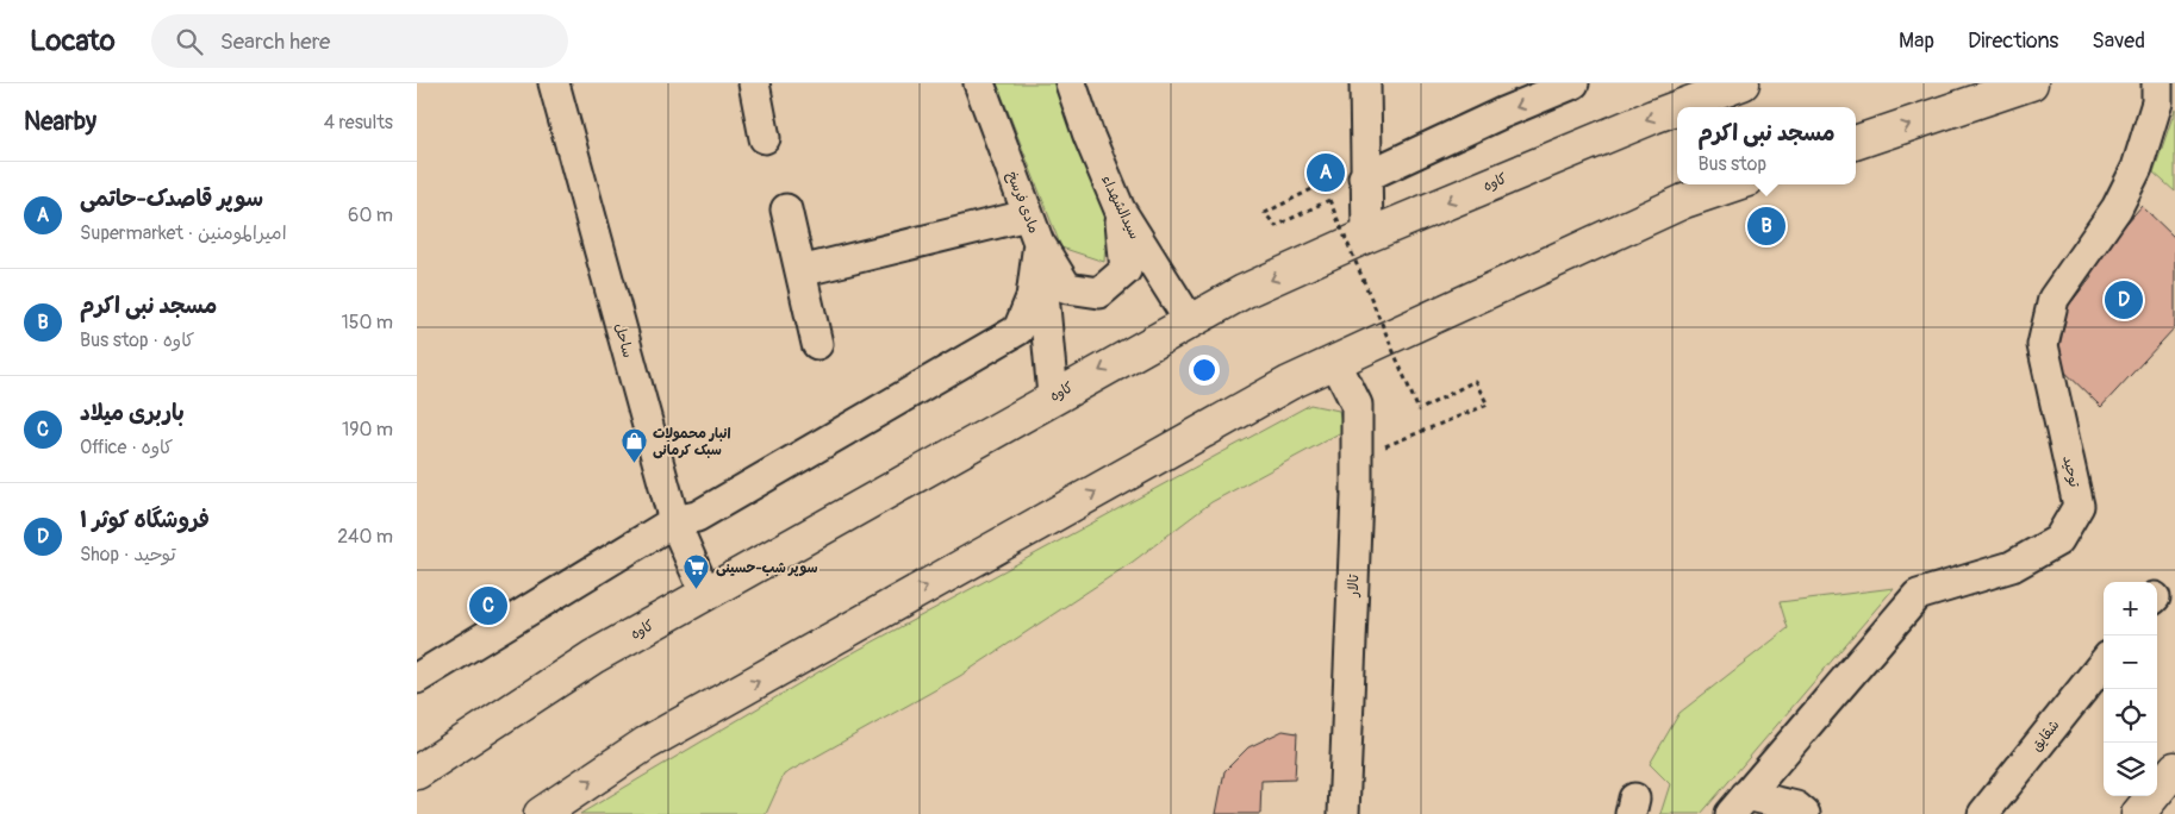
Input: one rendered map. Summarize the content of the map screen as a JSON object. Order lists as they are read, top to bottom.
{
  "streets": {
    "main road": ["کاوه"],
    "street": [
      "مادی فرسخ",
      "سیدالشهداء",
      "ساحل",
      "توحید",
      "تالار",
      "شقایق"
    ]
  },
  "crossings": [
    ["کاوه", "مادی فرسخ"],
    ["کاوه", "سیدالشهداء"],
    ["کاوه", "ساحل"]
  ],
  "places": {
    "shop": ["انبار محمولات سبک کرمانی"],
    "supermarket": ["سوپر شب-حسینی"]
  },
  "page": {
    "header": "Locato",
    "search": "Search here",
    "nav": ["Map", "Directions", "Saved"],
    "heading": ["Nearby", "4 results"],
    "popup": ["مسجد نبی اکرم", "Bus stop"],
    "pins": [
      "A",
      "B",
      "D",
      "C"
    ],
    "list": [
      {
        "mark": "A",
        "name": "سوپر قاصدک-حاتمی",
        "note": "Supermarket · امیرالمومنین",
        "value": "60 m"
      },
      {
        "mark": "B",
        "name": "مسجد نبی اکرم",
        "note": "Bus stop · کاوه",
        "value": "150 m"
      },
      {
        "mark": "C",
        "name": "باربری میلاد",
        "note": "Office · کاوه",
        "value": "190 m"
      },
      {
        "mark": "D",
        "name": "فروشگاه کوثر ۱",
        "note": "Shop · توحید",
        "value": "240 m"
      }
    ],
    "map_buttons": ["+", "−"]
  }
}
